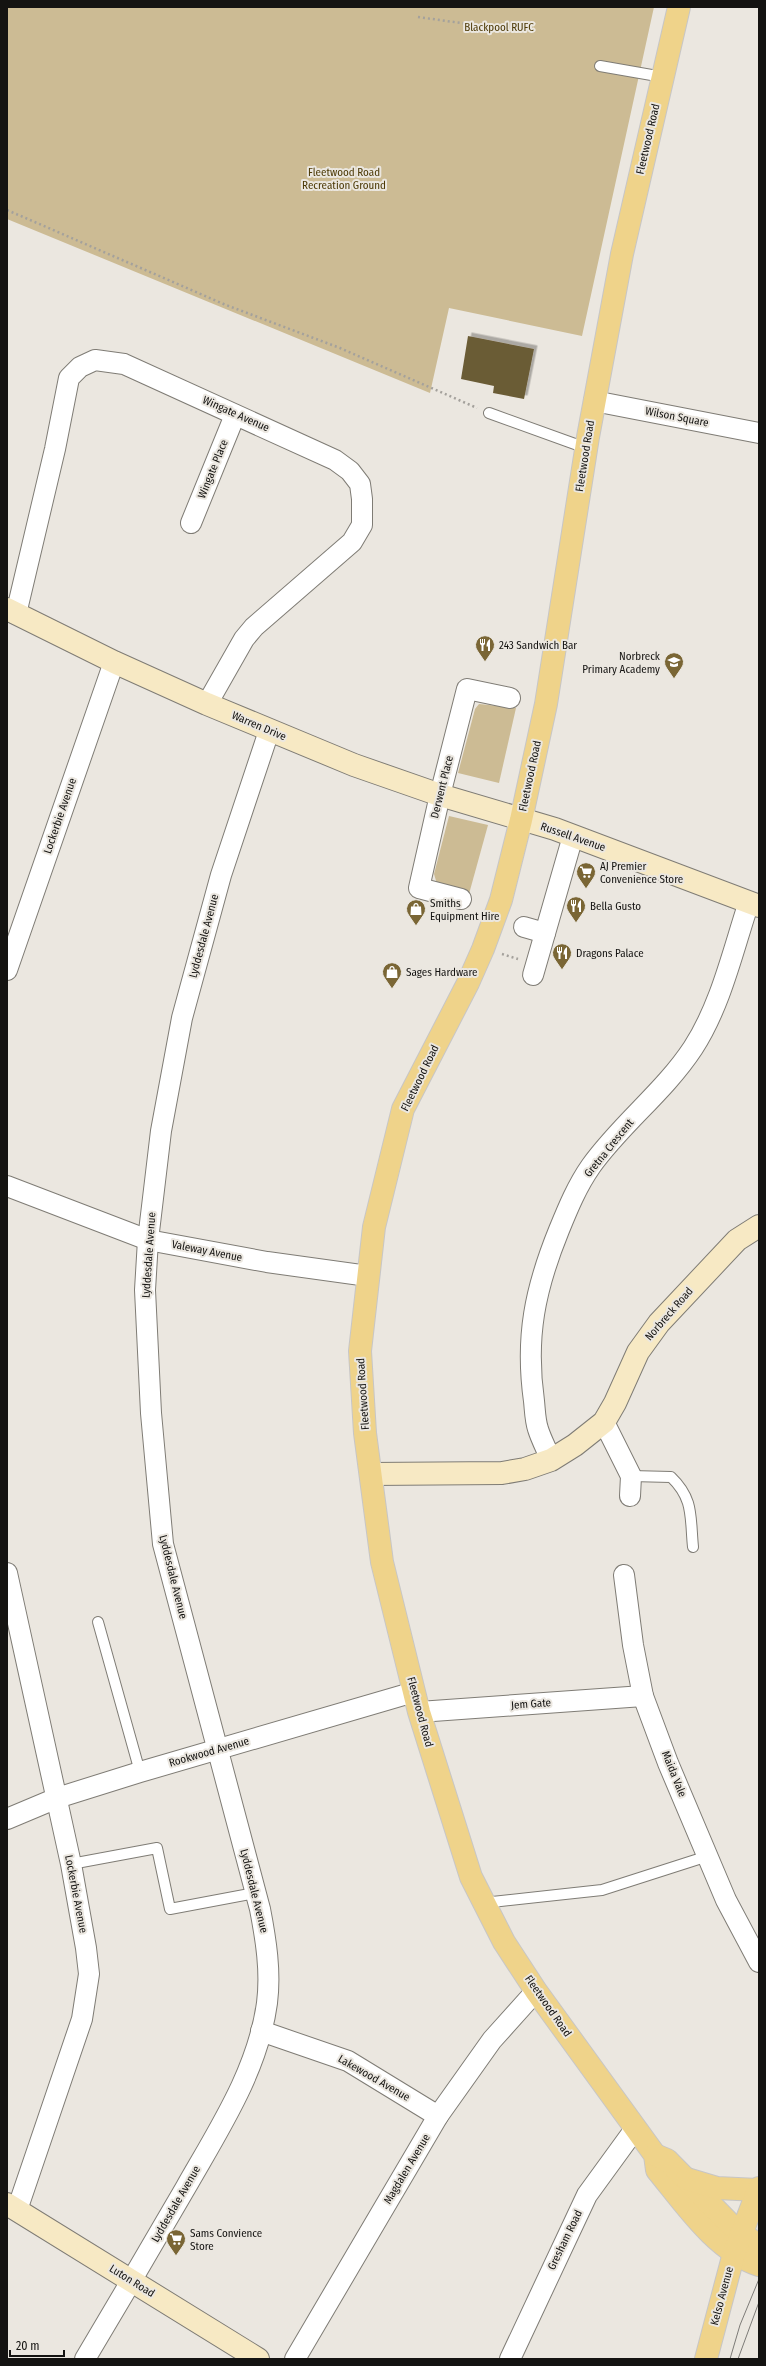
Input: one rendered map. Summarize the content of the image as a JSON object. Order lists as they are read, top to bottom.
{
  "streets": {
    "main road": ["Fleetwood Road", "Kelso Avenue"],
    "street": [
      "Wingate Avenue",
      "Wilson Square",
      "Wingate Place",
      "Warren Drive",
      "Derwent Place",
      "Lockerbie Avenue",
      "Russell Avenue",
      "Lyddesdale Avenue",
      "Gretna Crescent",
      "Valeway Avenue",
      "Norbreck Road",
      "Jem Gate",
      "Rookwood Avenue",
      "Maida Vale",
      "Lakewood Avenue",
      "Magdalen Avenue",
      "Gresham Road",
      "Luton Road"
    ]
  },
  "crossings": [
    ["Fleetwood Road", "Wilson Square"],
    ["Fleetwood Road", "Warren Drive"],
    ["Fleetwood Road", "Russell Avenue"],
    ["Fleetwood Road", "Valeway Avenue"],
    ["Fleetwood Road", "Norbreck Road"],
    ["Fleetwood Road", "Jem Gate"],
    ["Fleetwood Road", "Rookwood Avenue"],
    ["Fleetwood Road", "Magdalen Avenue"],
    ["Fleetwood Road", "Gresham Road"],
    ["Fleetwood Road", "Kelso Avenue"],
    ["Wingate Avenue", "Wingate Place"],
    ["Wingate Avenue", "Warren Drive"],
    ["Warren Drive", "Derwent Place"],
    ["Warren Drive", "Lockerbie Avenue"],
    ["Warren Drive", "Russell Avenue"],
    ["Warren Drive", "Lyddesdale Avenue"],
    ["Lockerbie Avenue", "Rookwood Avenue"],
    ["Lockerbie Avenue", "Luton Road"],
    ["Russell Avenue", "Gretna Crescent"],
    ["Lyddesdale Avenue", "Valeway Avenue"],
    ["Lyddesdale Avenue", "Rookwood Avenue"],
    ["Lyddesdale Avenue", "Lakewood Avenue"],
    ["Lyddesdale Avenue", "Luton Road"],
    ["Gretna Crescent", "Norbreck Road"],
    ["Jem Gate", "Rookwood Avenue"],
    ["Jem Gate", "Maida Vale"],
    ["Lakewood Avenue", "Magdalen Avenue"]
  ],
  "parks": ["Blackpool RUFC", "Fleetwood Road Recreation Ground"],
  "places": {
    "restaurant": ["243 Sandwich Bar", "Bella Gusto", "Dragons Palace"],
    "school or university": ["Norbreck Primary Academy"],
    "supermarket": ["AJ Premier Convenience Store", "Sams Convience Store"],
    "shop": ["Smiths Equipment Hire", "Sages Hardware"]
  },
  "scale_bar": "20 m"
}
